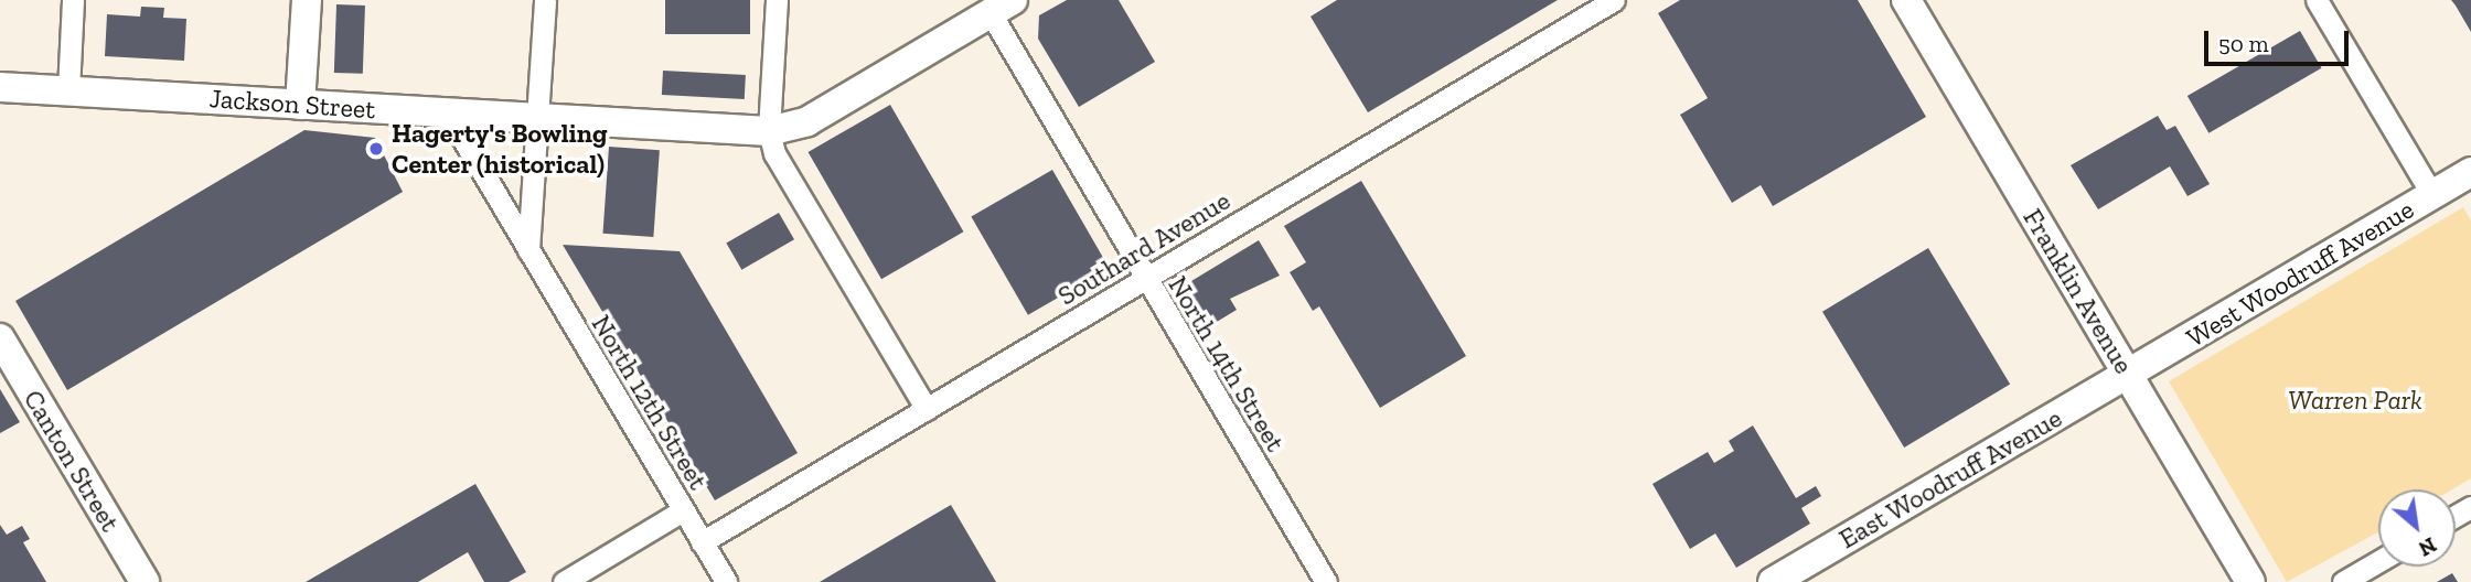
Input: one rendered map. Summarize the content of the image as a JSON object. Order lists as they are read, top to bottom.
{
  "streets": {
    "street": [
      "Jackson Street",
      "Southard Avenue",
      "West Woodruff Avenue",
      "Franklin Avenue",
      "North 14th Street",
      "North 12th Street",
      "Canton Street",
      "East Woodruff Avenue"
    ]
  },
  "crossings": [
    ["Jackson Street", "North 14th Street"],
    ["Jackson Street", "North 12th Street"],
    ["Southard Avenue", "North 14th Street"],
    ["Southard Avenue", "North 12th Street"],
    ["West Woodruff Avenue", "Franklin Avenue"],
    ["West Woodruff Avenue", "East Woodruff Avenue"],
    ["Franklin Avenue", "East Woodruff Avenue"]
  ],
  "parks": ["Warren Park"],
  "places": ["Hagerty's Bowling Center (historical)"],
  "scale_bar": "50 m",
  "north": "bottom right"
}
